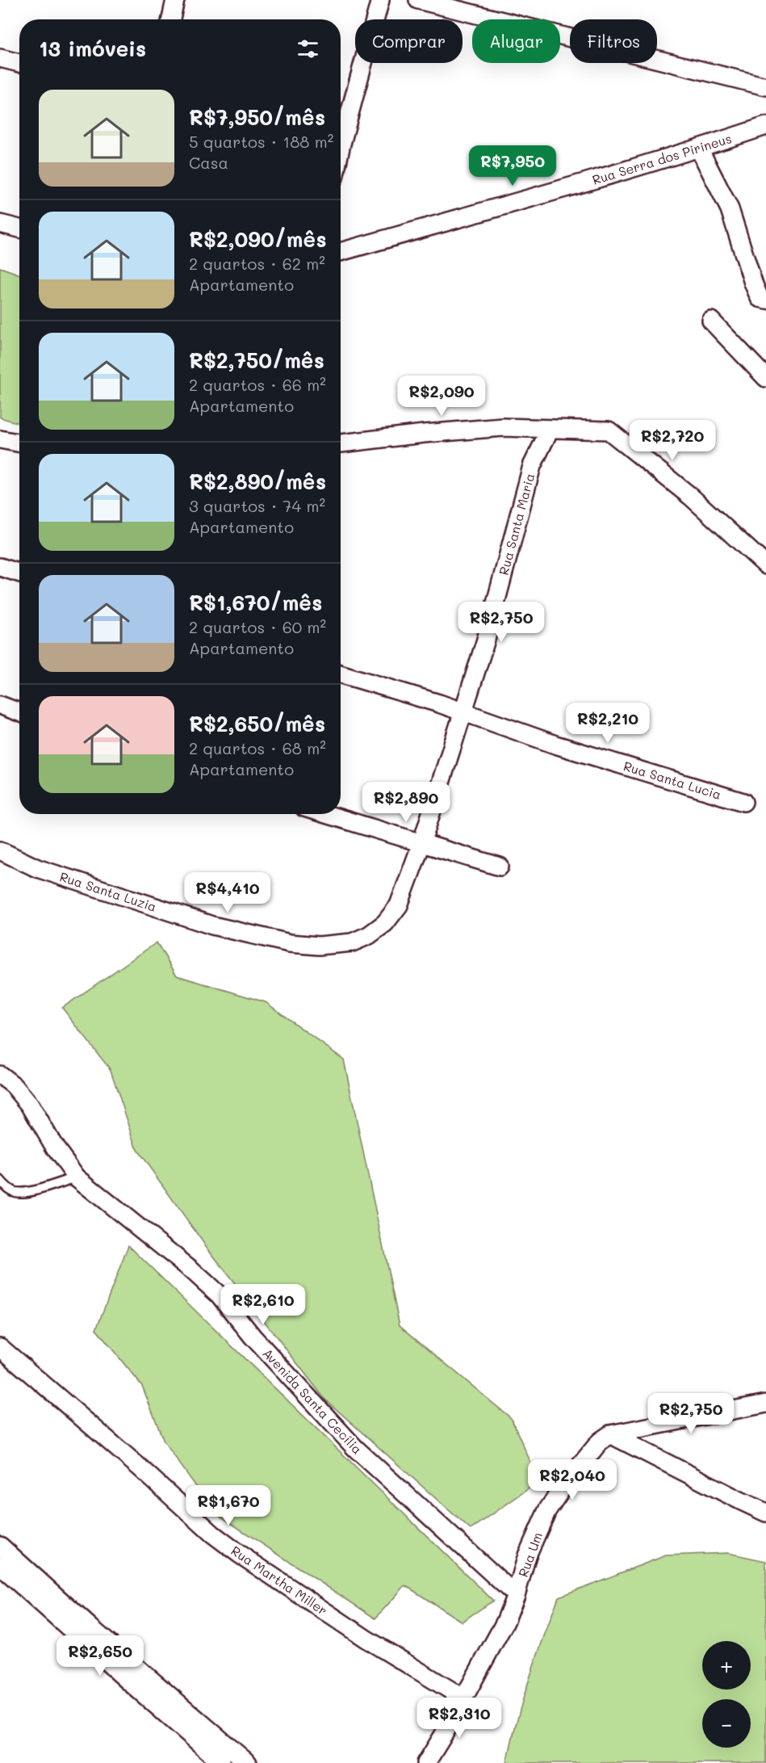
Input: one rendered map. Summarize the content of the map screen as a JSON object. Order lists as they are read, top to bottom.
{
  "streets": {
    "street": [
      "Rua Serra dos Pirineus",
      "Rua Santa Maria",
      "Rua Santa Lucia",
      "Rua Santa Luzia",
      "Avenida Santa Cecília",
      "Rua Um",
      "Rua Martha Miller"
    ]
  },
  "crossings": [
    ["Rua Santa Maria", "Rua Santa Lucia"],
    ["Rua Santa Maria", "Rua Santa Luzia"],
    ["Avenida Santa Cecília", "Rua Um"],
    ["Rua Um", "Rua Martha Miller"]
  ],
  "page": {
    "chip": ["Comprar", "Alugar", "Filtros"],
    "heading": "13 imóveis",
    "list": [
      {
        "name": "R$7,950/mês",
        "note": "5 quartos · 188 m² · Casa"
      },
      {
        "name": "R$2,090/mês",
        "note": "2 quartos · 62 m² · Apartamento"
      },
      {
        "name": "R$2,750/mês",
        "note": "2 quartos · 66 m² · Apartamento"
      },
      {
        "name": "R$2,890/mês",
        "note": "3 quartos · 74 m² · Apartamento"
      },
      {
        "name": "R$1,670/mês",
        "note": "2 quartos · 60 m² · Apartamento"
      },
      {
        "name": "R$2,650/mês",
        "note": "2 quartos · 68 m² · Apartamento"
      }
    ],
    "price": [
      "R$7,950",
      "R$2,090",
      "R$2,720",
      "R$2,750",
      "R$2,210",
      "R$2,890",
      "R$4,410",
      "R$2,610",
      "R$2,750",
      "R$2,040",
      "R$1,670",
      "R$2,650",
      "R$2,310"
    ],
    "map_buttons": ["+", "−"]
  }
}
